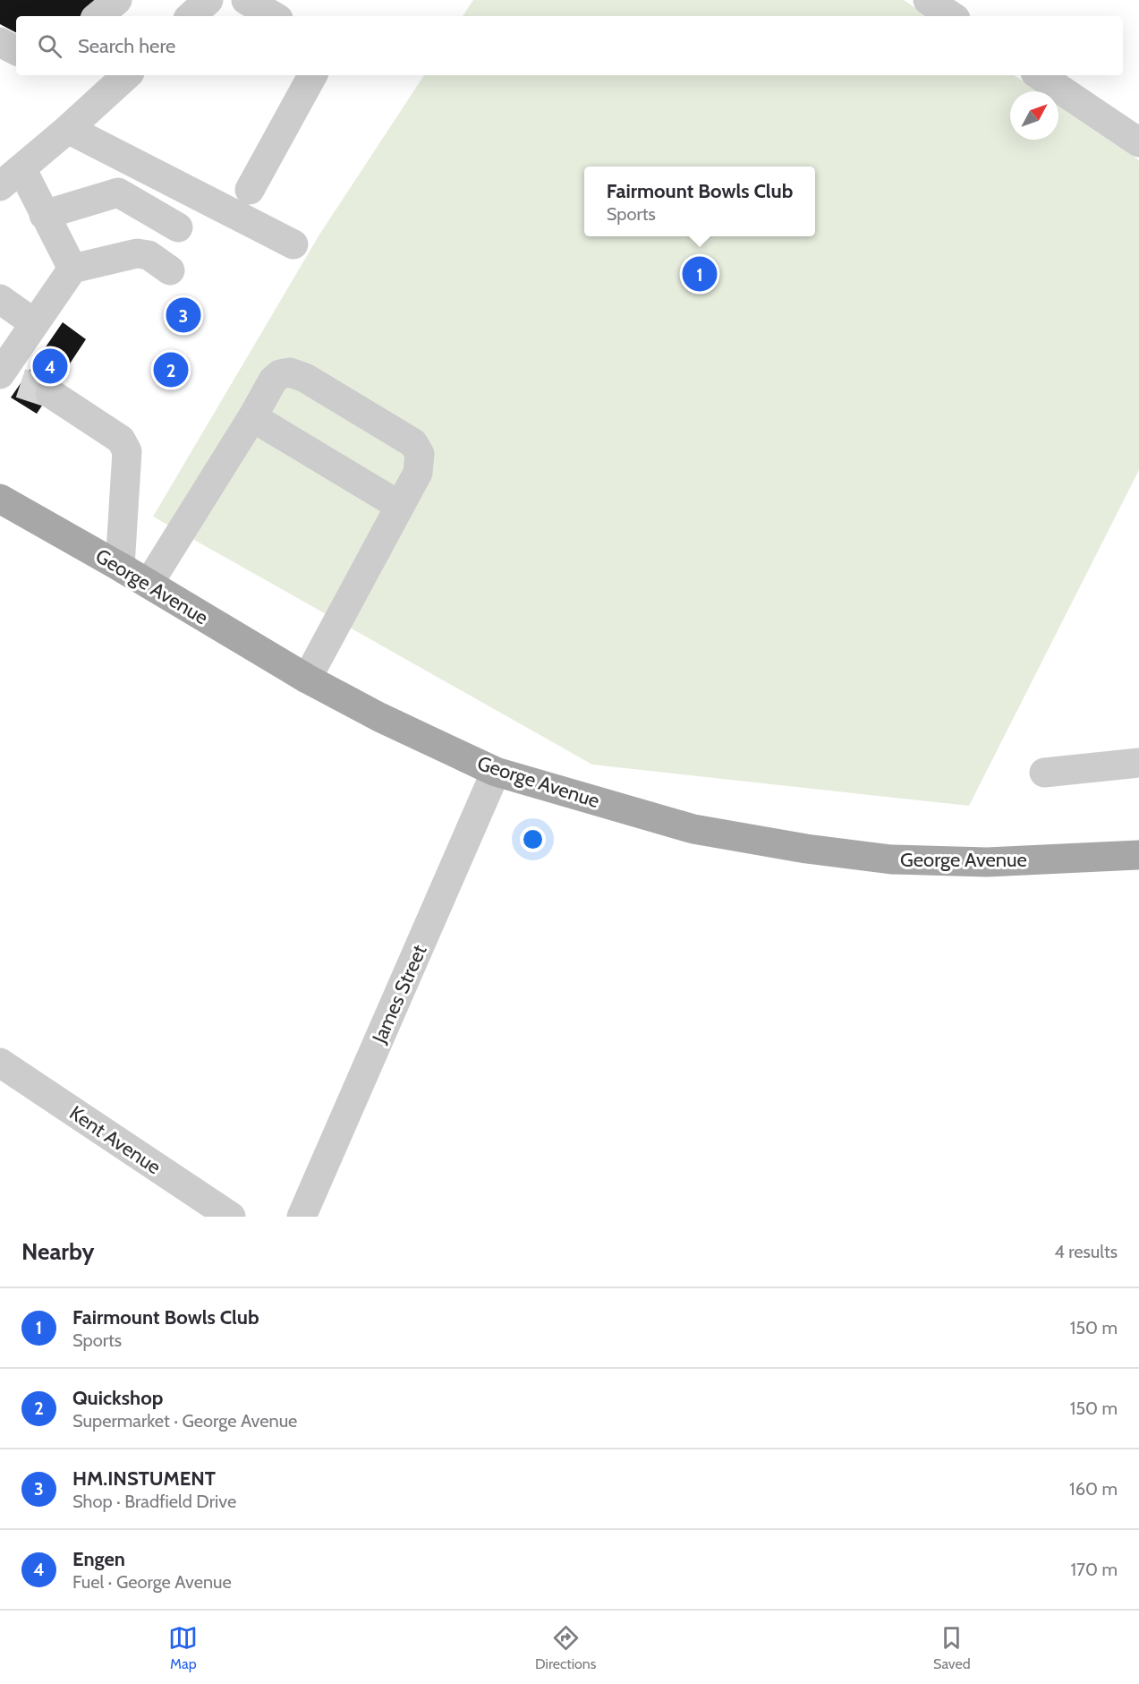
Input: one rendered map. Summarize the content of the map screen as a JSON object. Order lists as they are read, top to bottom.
{
  "streets": {
    "main road": ["George Avenue"],
    "street": ["James Street", "Kent Avenue"]
  },
  "crossings": [
    ["George Avenue", "James Street"]
  ],
  "north": "top right",
  "page": {
    "search": "Search here",
    "popup": ["Fairmount Bowls Club", "Sports"],
    "pins": [
      "1",
      "3",
      "4",
      "2"
    ],
    "heading": ["Nearby", "4 results"],
    "list": [
      {
        "mark": "1",
        "name": "Fairmount Bowls Club",
        "note": "Sports",
        "value": "150 m"
      },
      {
        "mark": "2",
        "name": "Quickshop",
        "note": "Supermarket · George Avenue",
        "value": "150 m"
      },
      {
        "mark": "3",
        "name": "HM.INSTUMENT",
        "note": "Shop · Bradfield Drive",
        "value": "160 m"
      },
      {
        "mark": "4",
        "name": "Engen",
        "note": "Fuel · George Avenue",
        "value": "170 m"
      }
    ],
    "nav": ["Map", "Directions", "Saved"]
  }
}
